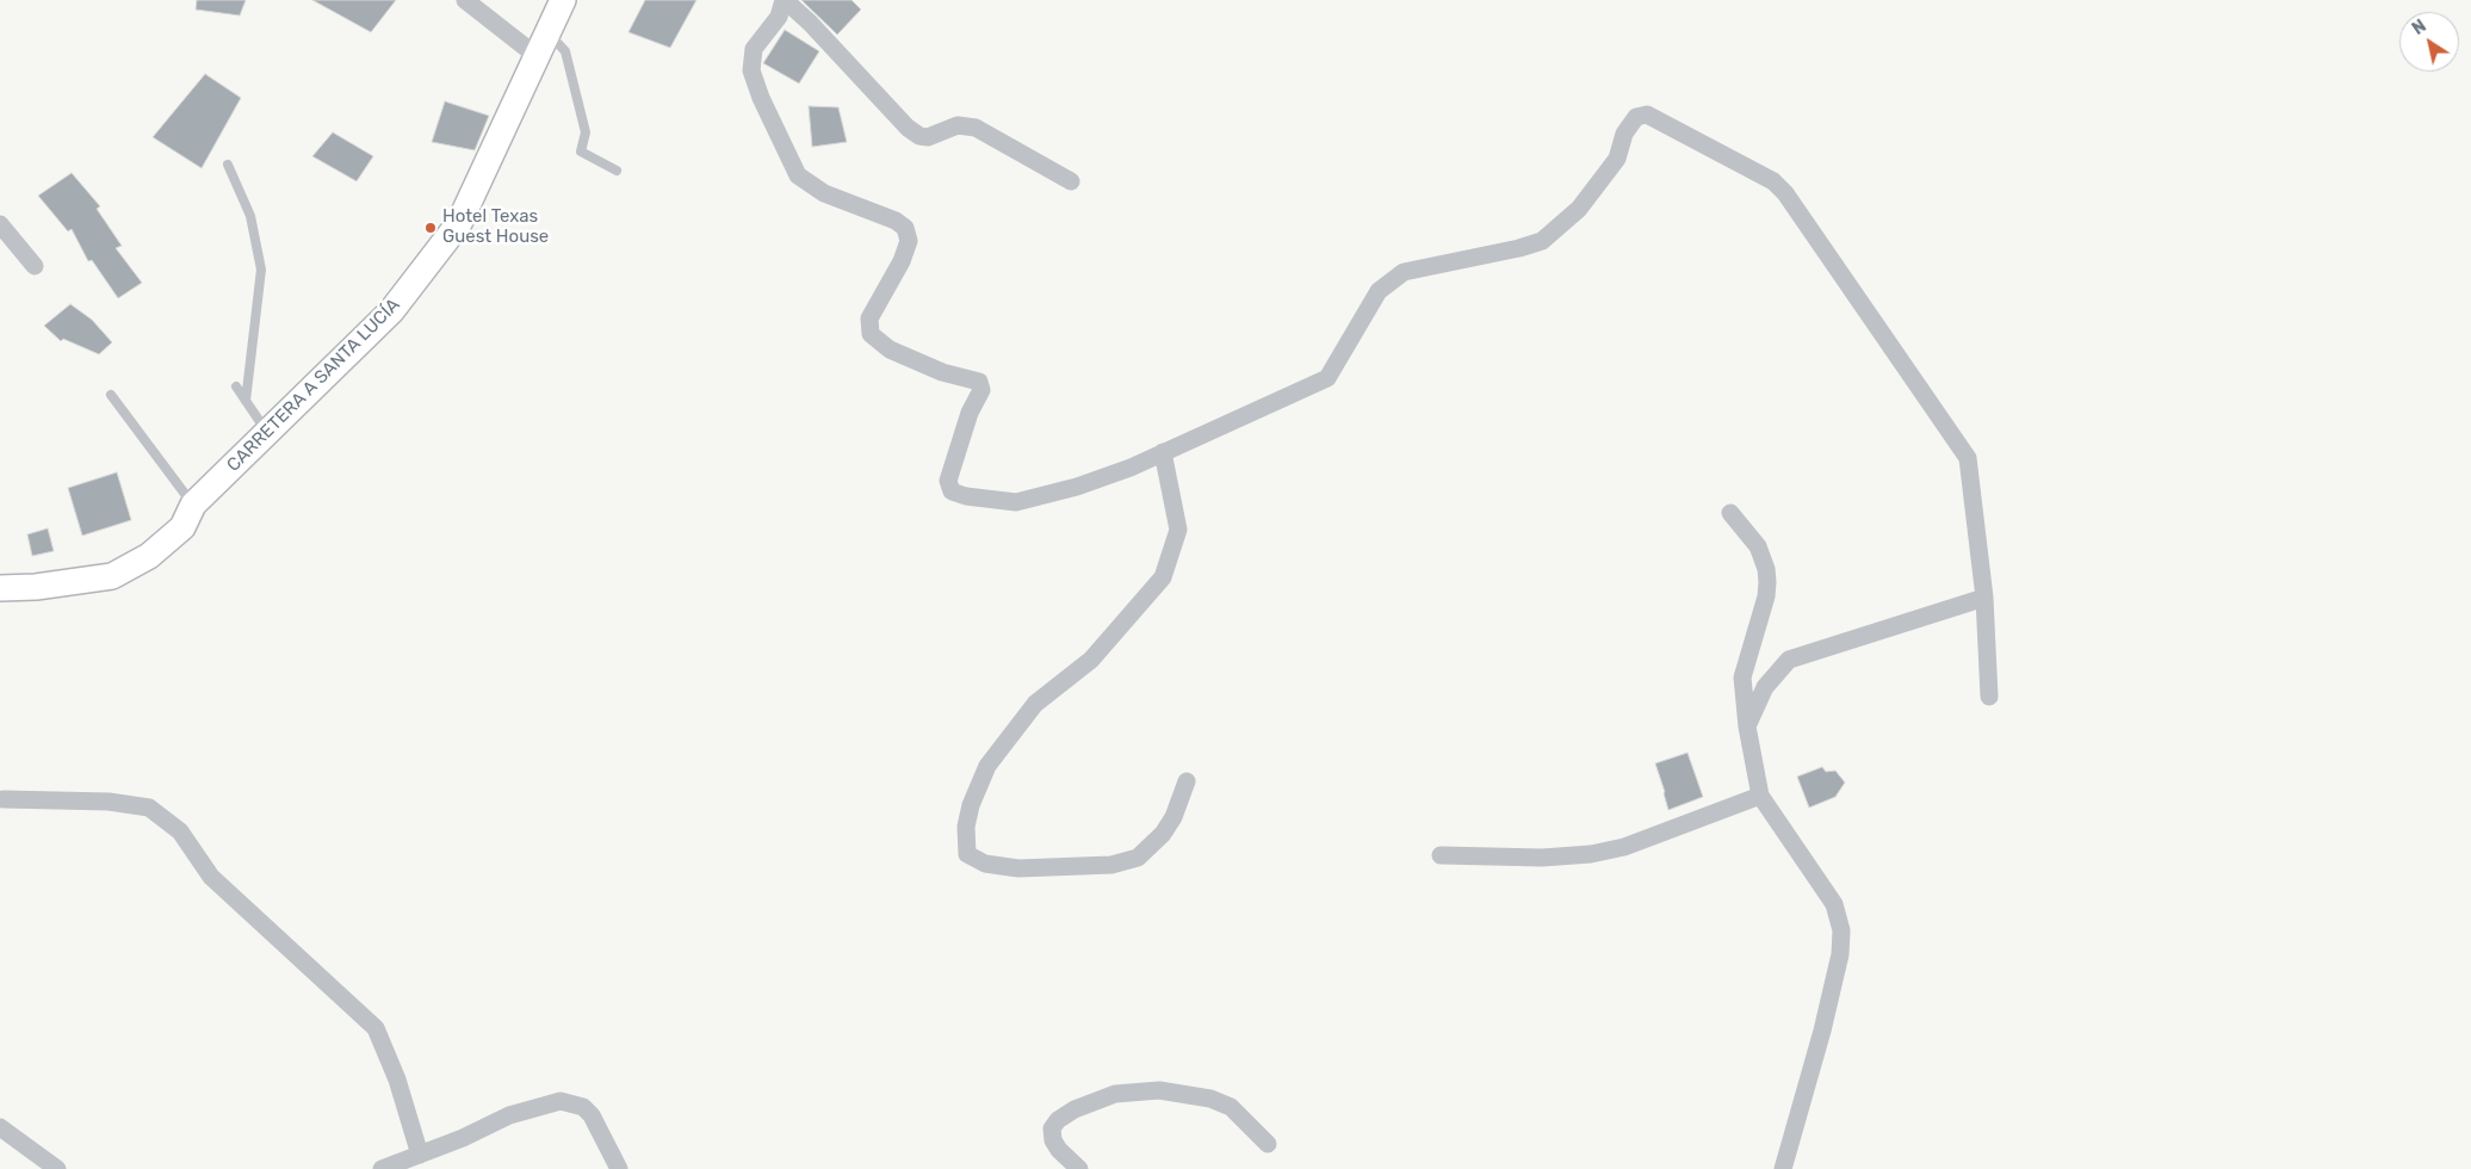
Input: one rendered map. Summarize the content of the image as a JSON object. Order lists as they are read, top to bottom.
{
  "streets": {
    "main road": ["CARRETERA A SANTA LUCÍA"]
  },
  "places": ["Hotel Texas Guest House"],
  "north": "top left"
}
